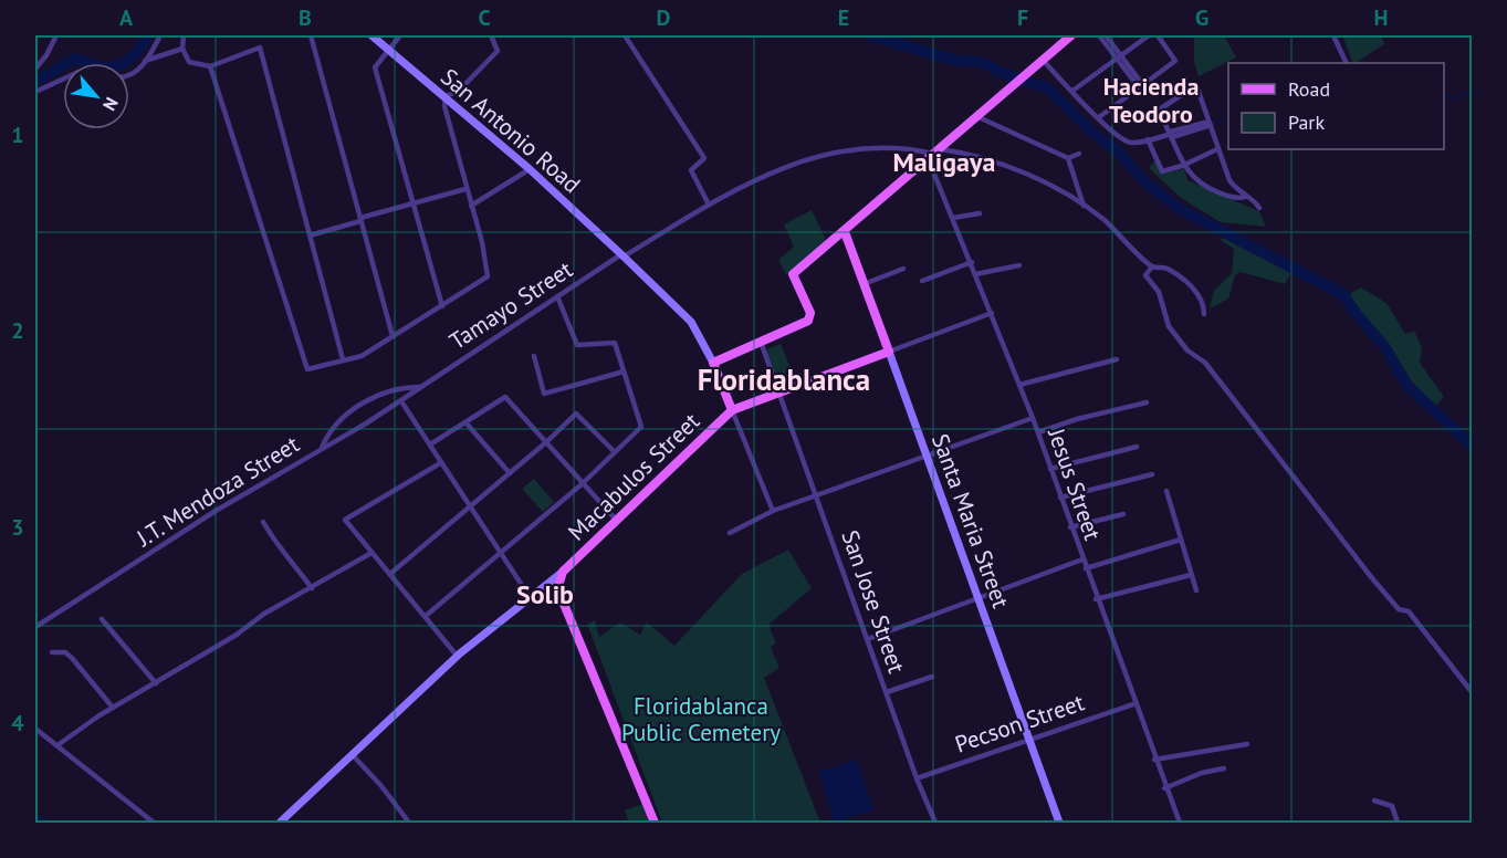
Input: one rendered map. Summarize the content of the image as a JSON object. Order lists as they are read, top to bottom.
{
  "streets": {
    "main road": ["Macabulos Street", "Santa Maria Street"],
    "street": [
      "San Antonio Road",
      "Tamayo Street",
      "Jesus Street",
      "J.T. Mendoza Street",
      "San Jose Street",
      "Pecson Street"
    ]
  },
  "crossings": [
    ["San Antonio Road", "Tamayo Street"],
    ["Tamayo Street", "Jesus Street"],
    ["Tamayo Street", "J.T. Mendoza Street"],
    ["Macabulos Street", "Jesus Street"],
    ["Macabulos Street", "Santa Maria Street"],
    ["Macabulos Street", "San Jose Street"],
    ["Jesus Street", "Pecson Street"],
    ["Santa Maria Street", "Pecson Street"],
    ["San Jose Street", "Pecson Street"]
  ],
  "districts": [
    "Hacienda Teodoro",
    "Maligaya",
    "Floridablanca",
    "Solib"
  ],
  "parks": ["Floridablanca Public Cemetery"],
  "legend": ["Road", "Park"],
  "north": "bottom right",
  "grid": {
    "columns": [
      "A",
      "B",
      "C",
      "D",
      "E",
      "F",
      "G",
      "H"
    ],
    "rows": [
      "1",
      "2",
      "3",
      "4"
    ]
  }
}
